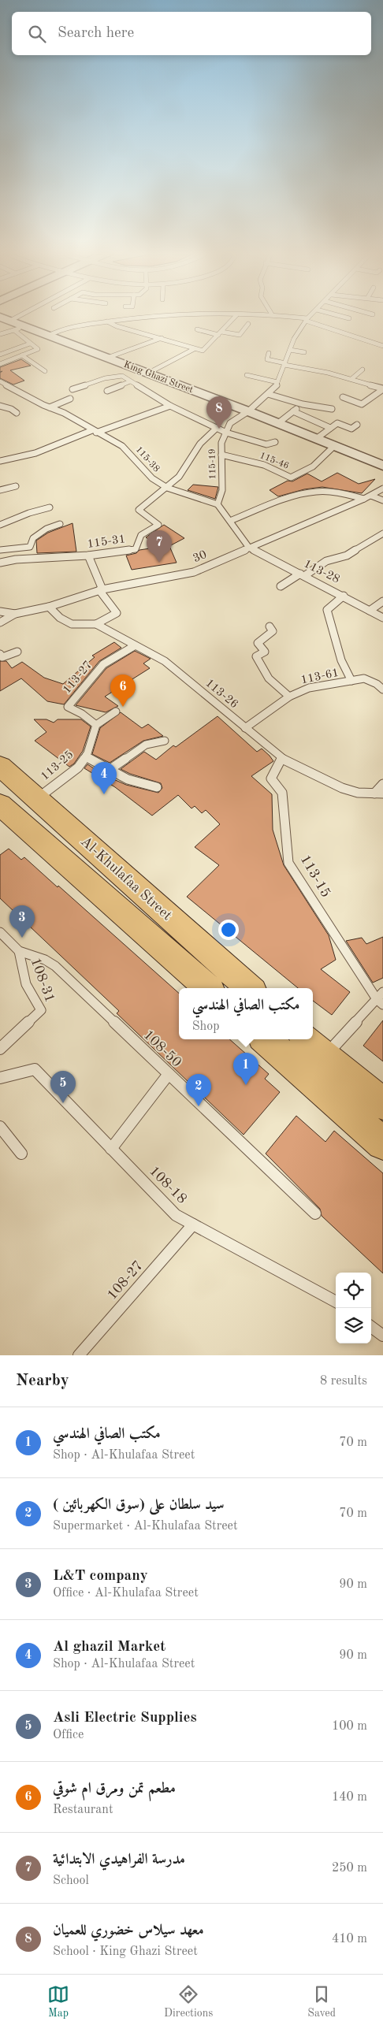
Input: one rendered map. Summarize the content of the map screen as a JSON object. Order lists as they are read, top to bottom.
{
  "streets": {
    "main road": ["Al-Khulafaa Street"],
    "street": ["King Ghazi Street"],
    "lane": [
      "115-38",
      "115-46",
      "115-19",
      "115-31",
      "30",
      "113-28",
      "113-61",
      "113-27",
      "113-26",
      "113-25",
      "113-15",
      "108-31",
      "108-50",
      "108-18",
      "108-27"
    ]
  },
  "crossings": [
    ["King Ghazi Street", "115-46"],
    ["King Ghazi Street", "115-19"],
    ["115-38", "115-19"],
    ["115-38", "115-31"],
    ["115-46", "115-19"],
    ["30", "113-28"],
    ["113-61", "113-26"],
    ["113-27", "113-26"],
    ["113-27", "113-25"],
    ["113-26", "113-15"],
    ["113-25", "Al-Khulafaa Street"],
    ["108-31", "108-50"],
    ["108-18", "108-27"]
  ],
  "page": {
    "search": "Search here",
    "pins": [
      "8",
      "7",
      "6",
      "4",
      "3",
      "1",
      "5",
      "2"
    ],
    "popup": ["مكتب الصافي الهندسي", "Shop"],
    "heading": ["Nearby", "8 results"],
    "list": [
      {
        "mark": "1",
        "name": "مكتب الصافي الهندسي",
        "note": "Shop · Al-Khulafaa Street",
        "value": "70 m"
      },
      {
        "mark": "2",
        "name": "سيد سلطان على (سوق الكهربائين )",
        "note": "Supermarket · Al-Khulafaa Street",
        "value": "70 m"
      },
      {
        "mark": "3",
        "name": "L&T company",
        "note": "Office · Al-Khulafaa Street",
        "value": "90 m"
      },
      {
        "mark": "4",
        "name": "Al ghazil Market",
        "note": "Shop · Al-Khulafaa Street",
        "value": "90 m"
      },
      {
        "mark": "5",
        "name": "Asli Electric Supplies",
        "note": "Office",
        "value": "100 m"
      },
      {
        "mark": "6",
        "name": "مطعم تمن ومرق ام شوقي",
        "note": "Restaurant",
        "value": "140 m"
      },
      {
        "mark": "7",
        "name": "مدرسة الفراهيدي الابتدائية",
        "note": "School",
        "value": "250 m"
      },
      {
        "mark": "8",
        "name": "معهد سيلاس خضوري للعميان",
        "note": "School · King Ghazi Street",
        "value": "410 m"
      }
    ],
    "nav": ["Map", "Directions", "Saved"]
  }
}
